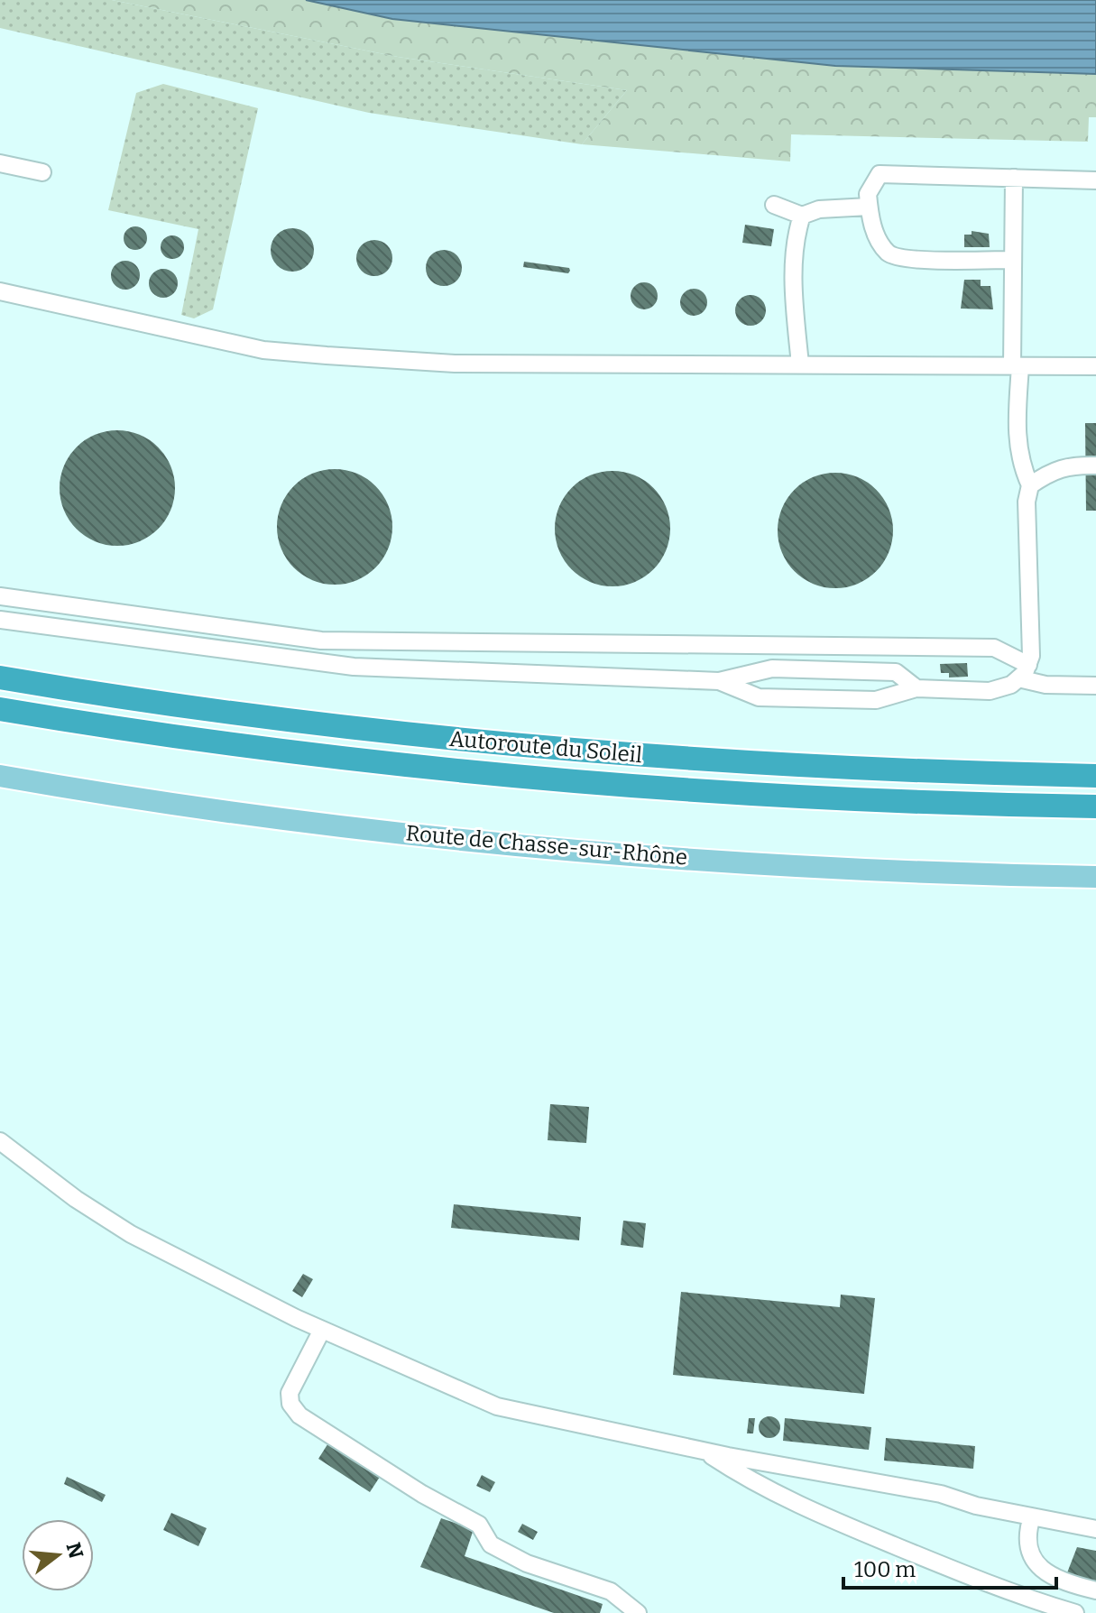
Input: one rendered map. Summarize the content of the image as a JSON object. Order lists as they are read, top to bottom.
{
  "streets": {
    "highway": ["Autoroute du Soleil"],
    "main road": ["Route de Chasse-sur-Rhône"]
  },
  "scale_bar": "100 m",
  "north": "right"
}
